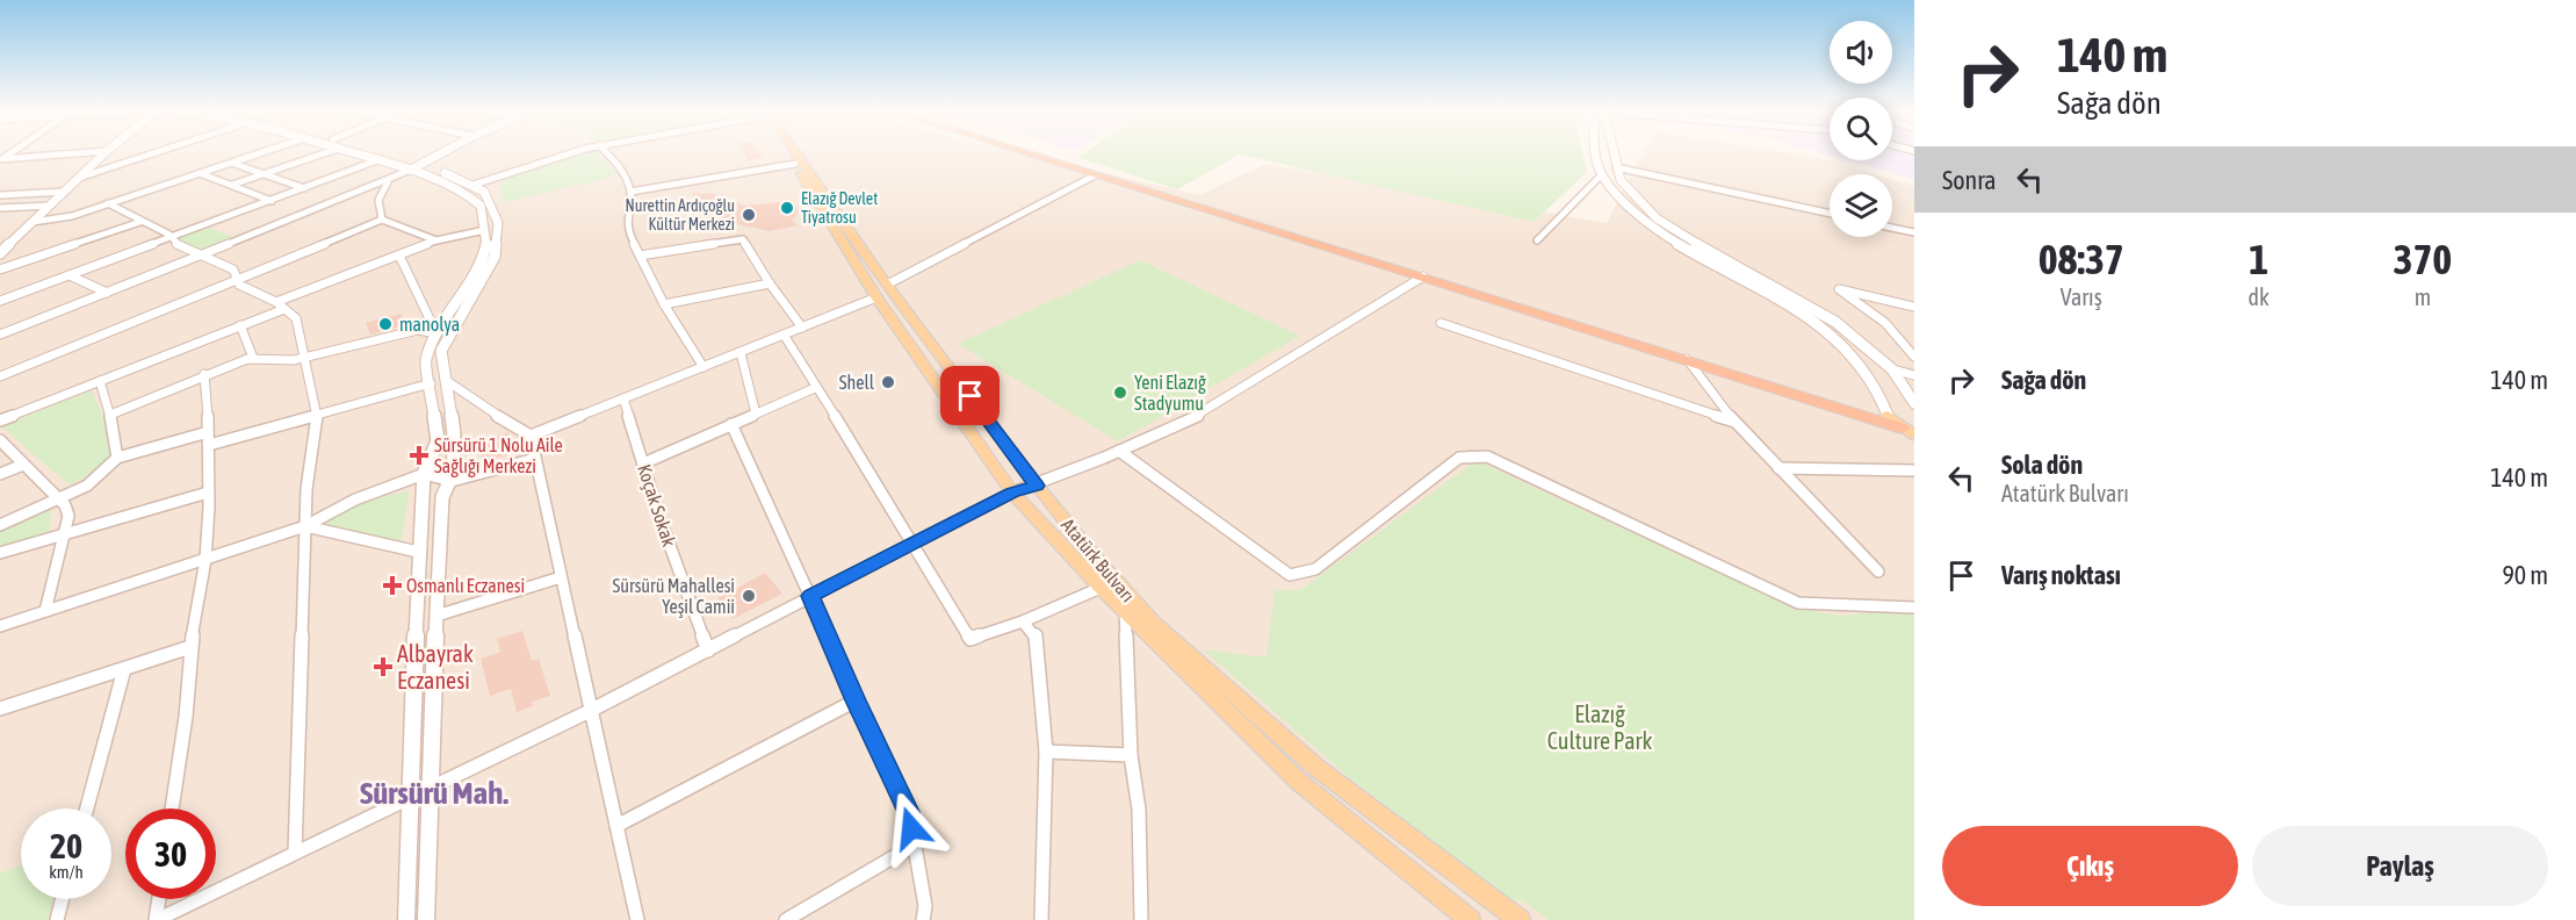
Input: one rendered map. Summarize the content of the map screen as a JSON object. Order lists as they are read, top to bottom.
{
  "streets": {
    "main road": ["Atatürk Bulvarı"],
    "street": ["Koçak Sokak"]
  },
  "districts": ["Sürsürü Mah."],
  "parks": ["Elazığ Culture Park"],
  "places": {
    "other": [
      "Elazığ Devlet Tiyatrosu",
      "Nurettin Ardıçoğlu Kültür Merkezi",
      "manolya",
      "Shell",
      "Yeni Elazığ Stadyumu",
      "Sürsürü Mahallesi Yeşil Camii"
    ],
    "health": ["Sürsürü 1 Nolu Aile Sağlığı Merkezi", "Osmanlı Eczanesi", "Albayrak Eczanesi"]
  },
  "page": {
    "turn": ["140 m", "Sağa dön"],
    "then": "Sonra",
    "eta": [
      "08:37",
      "Varış",
      "1",
      "dk",
      "370",
      "m"
    ],
    "list": [
      {
        "name": "Sağa dön",
        "value": "140 m"
      },
      {
        "name": "Sola dön",
        "note": "Atatürk Bulvarı",
        "value": "140 m"
      },
      {
        "name": "Varış noktası",
        "value": "90 m"
      }
    ],
    "speed": "20 km/h",
    "limit": "30",
    "buttons": ["Çıkış", "Paylaş"]
  }
}
